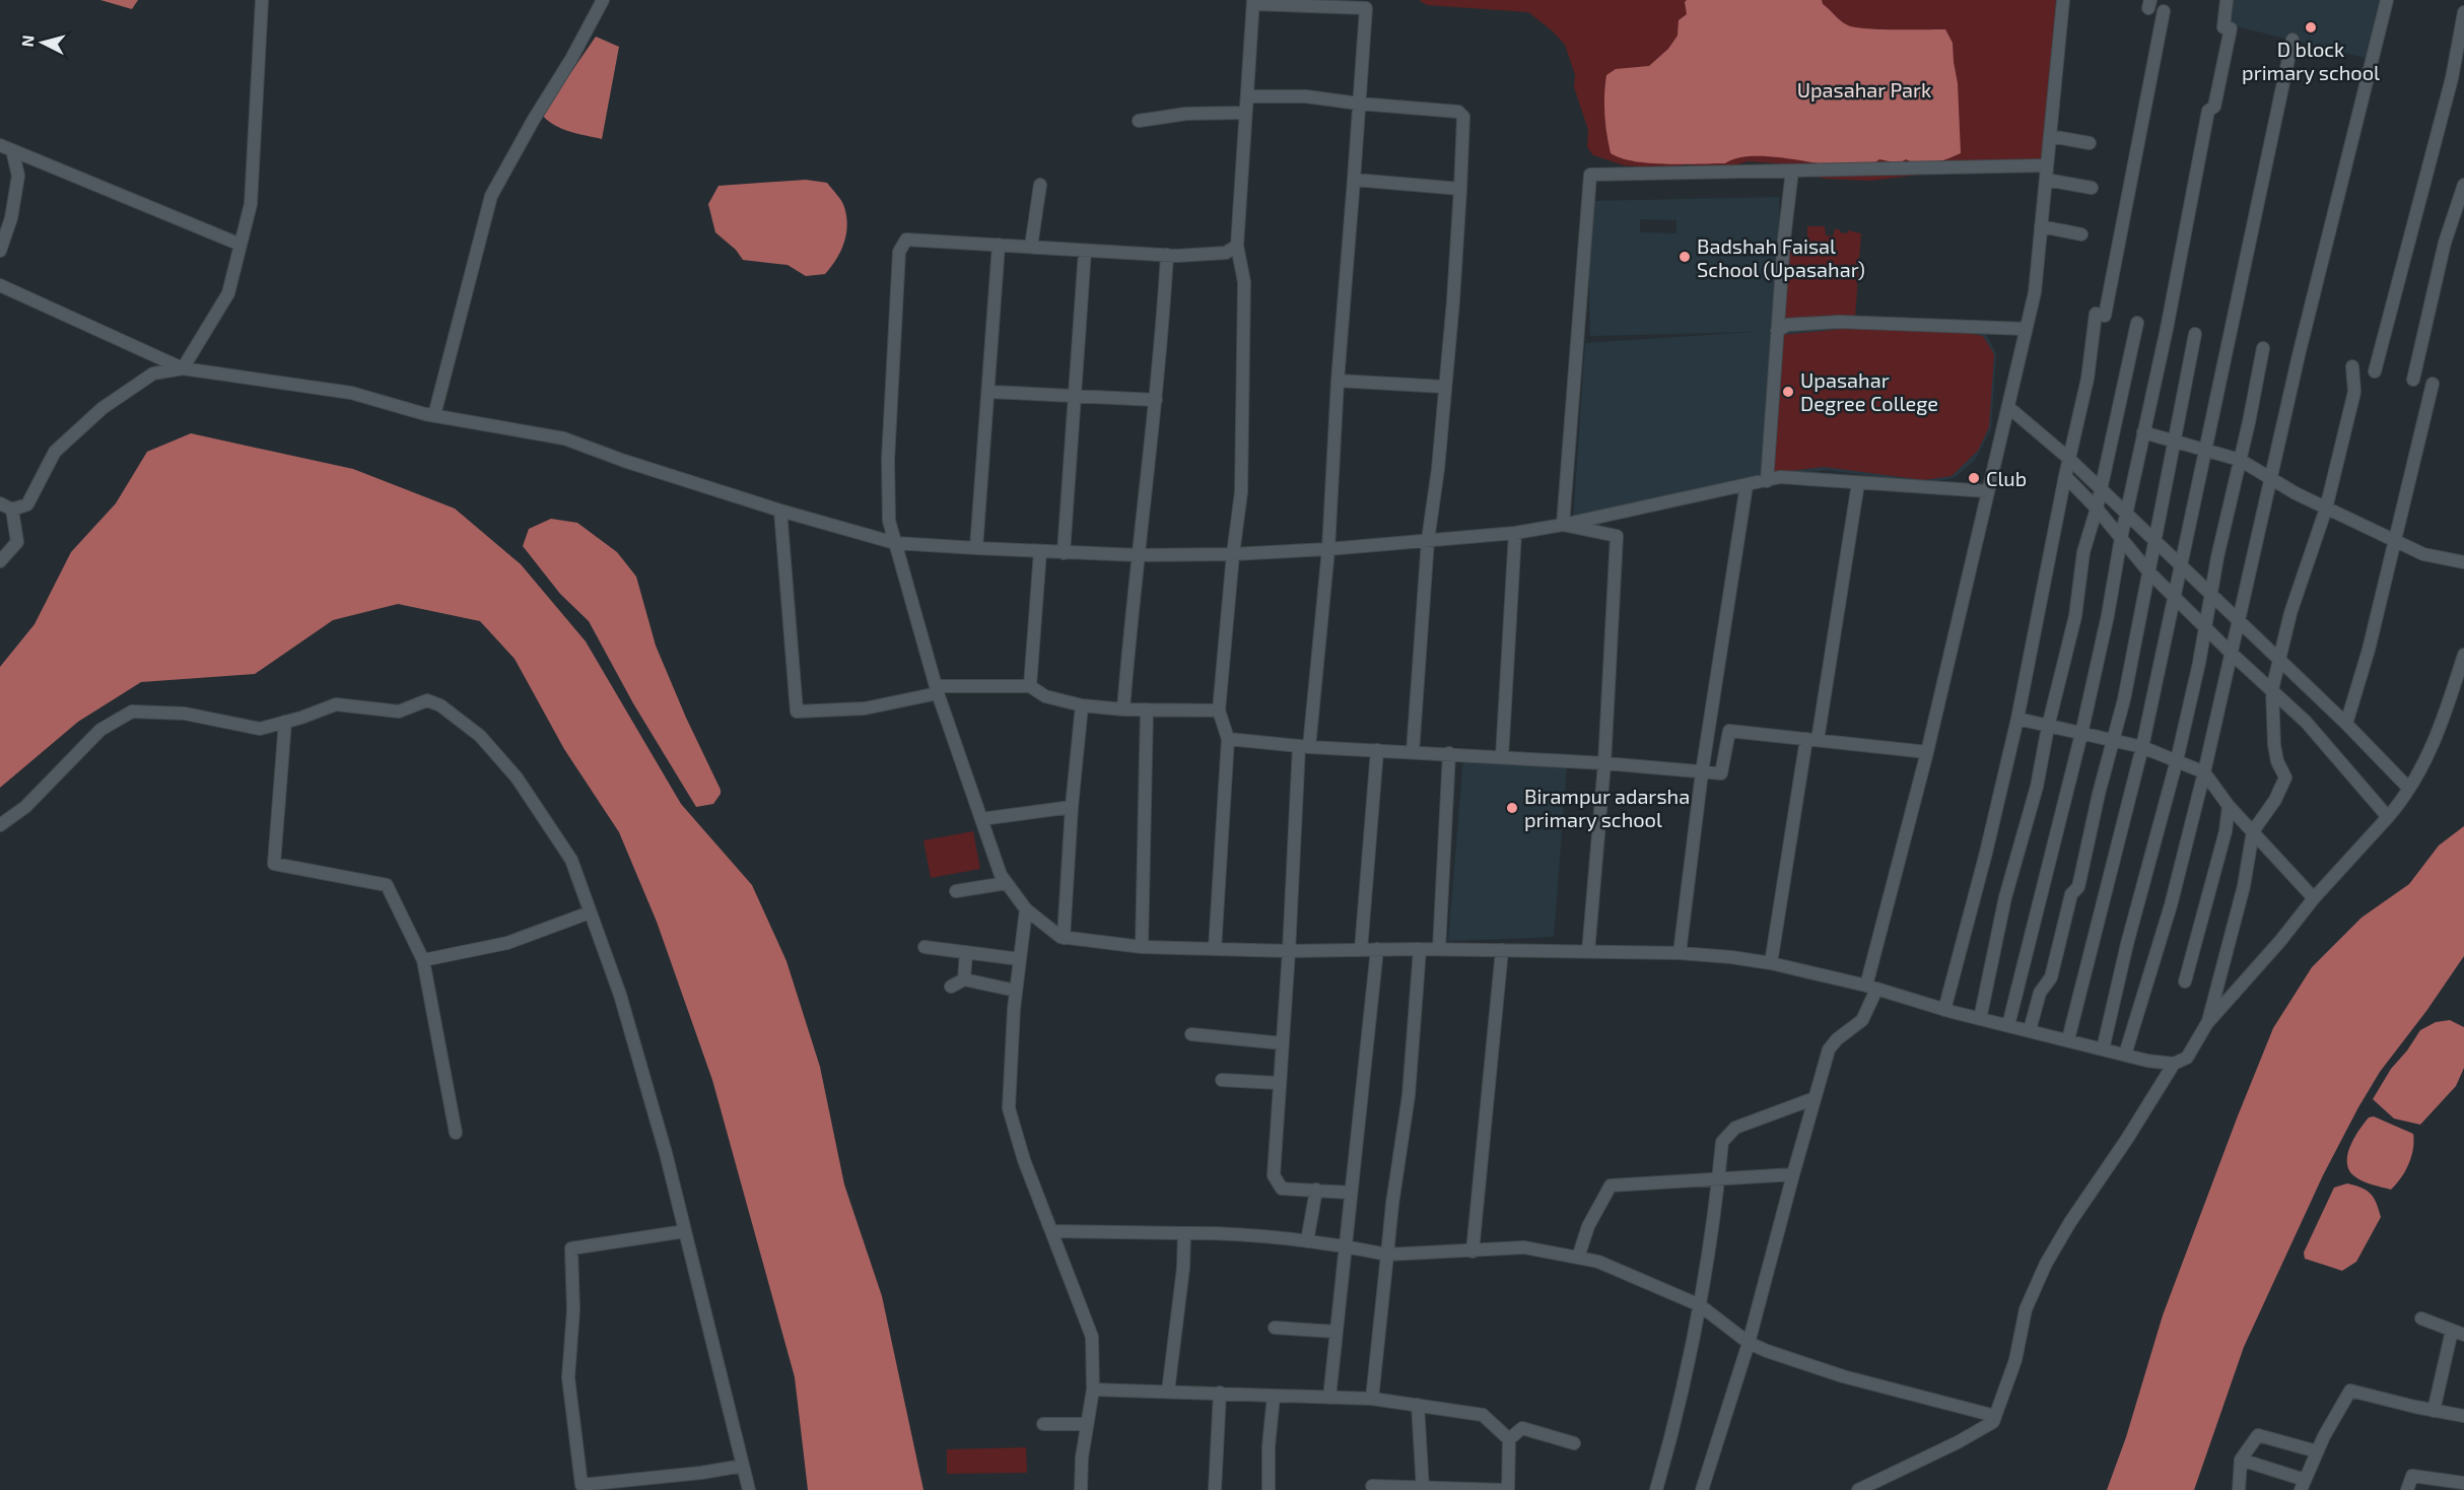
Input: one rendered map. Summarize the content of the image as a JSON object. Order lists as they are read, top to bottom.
{
  "parks": ["Upasahar Park"],
  "places": [
    "D block primary school",
    "Badshah Faisal School (Upasahar)",
    "Upasahar Degree College",
    "Club",
    "Birampur adarsha primary school"
  ],
  "north": "left"
}
